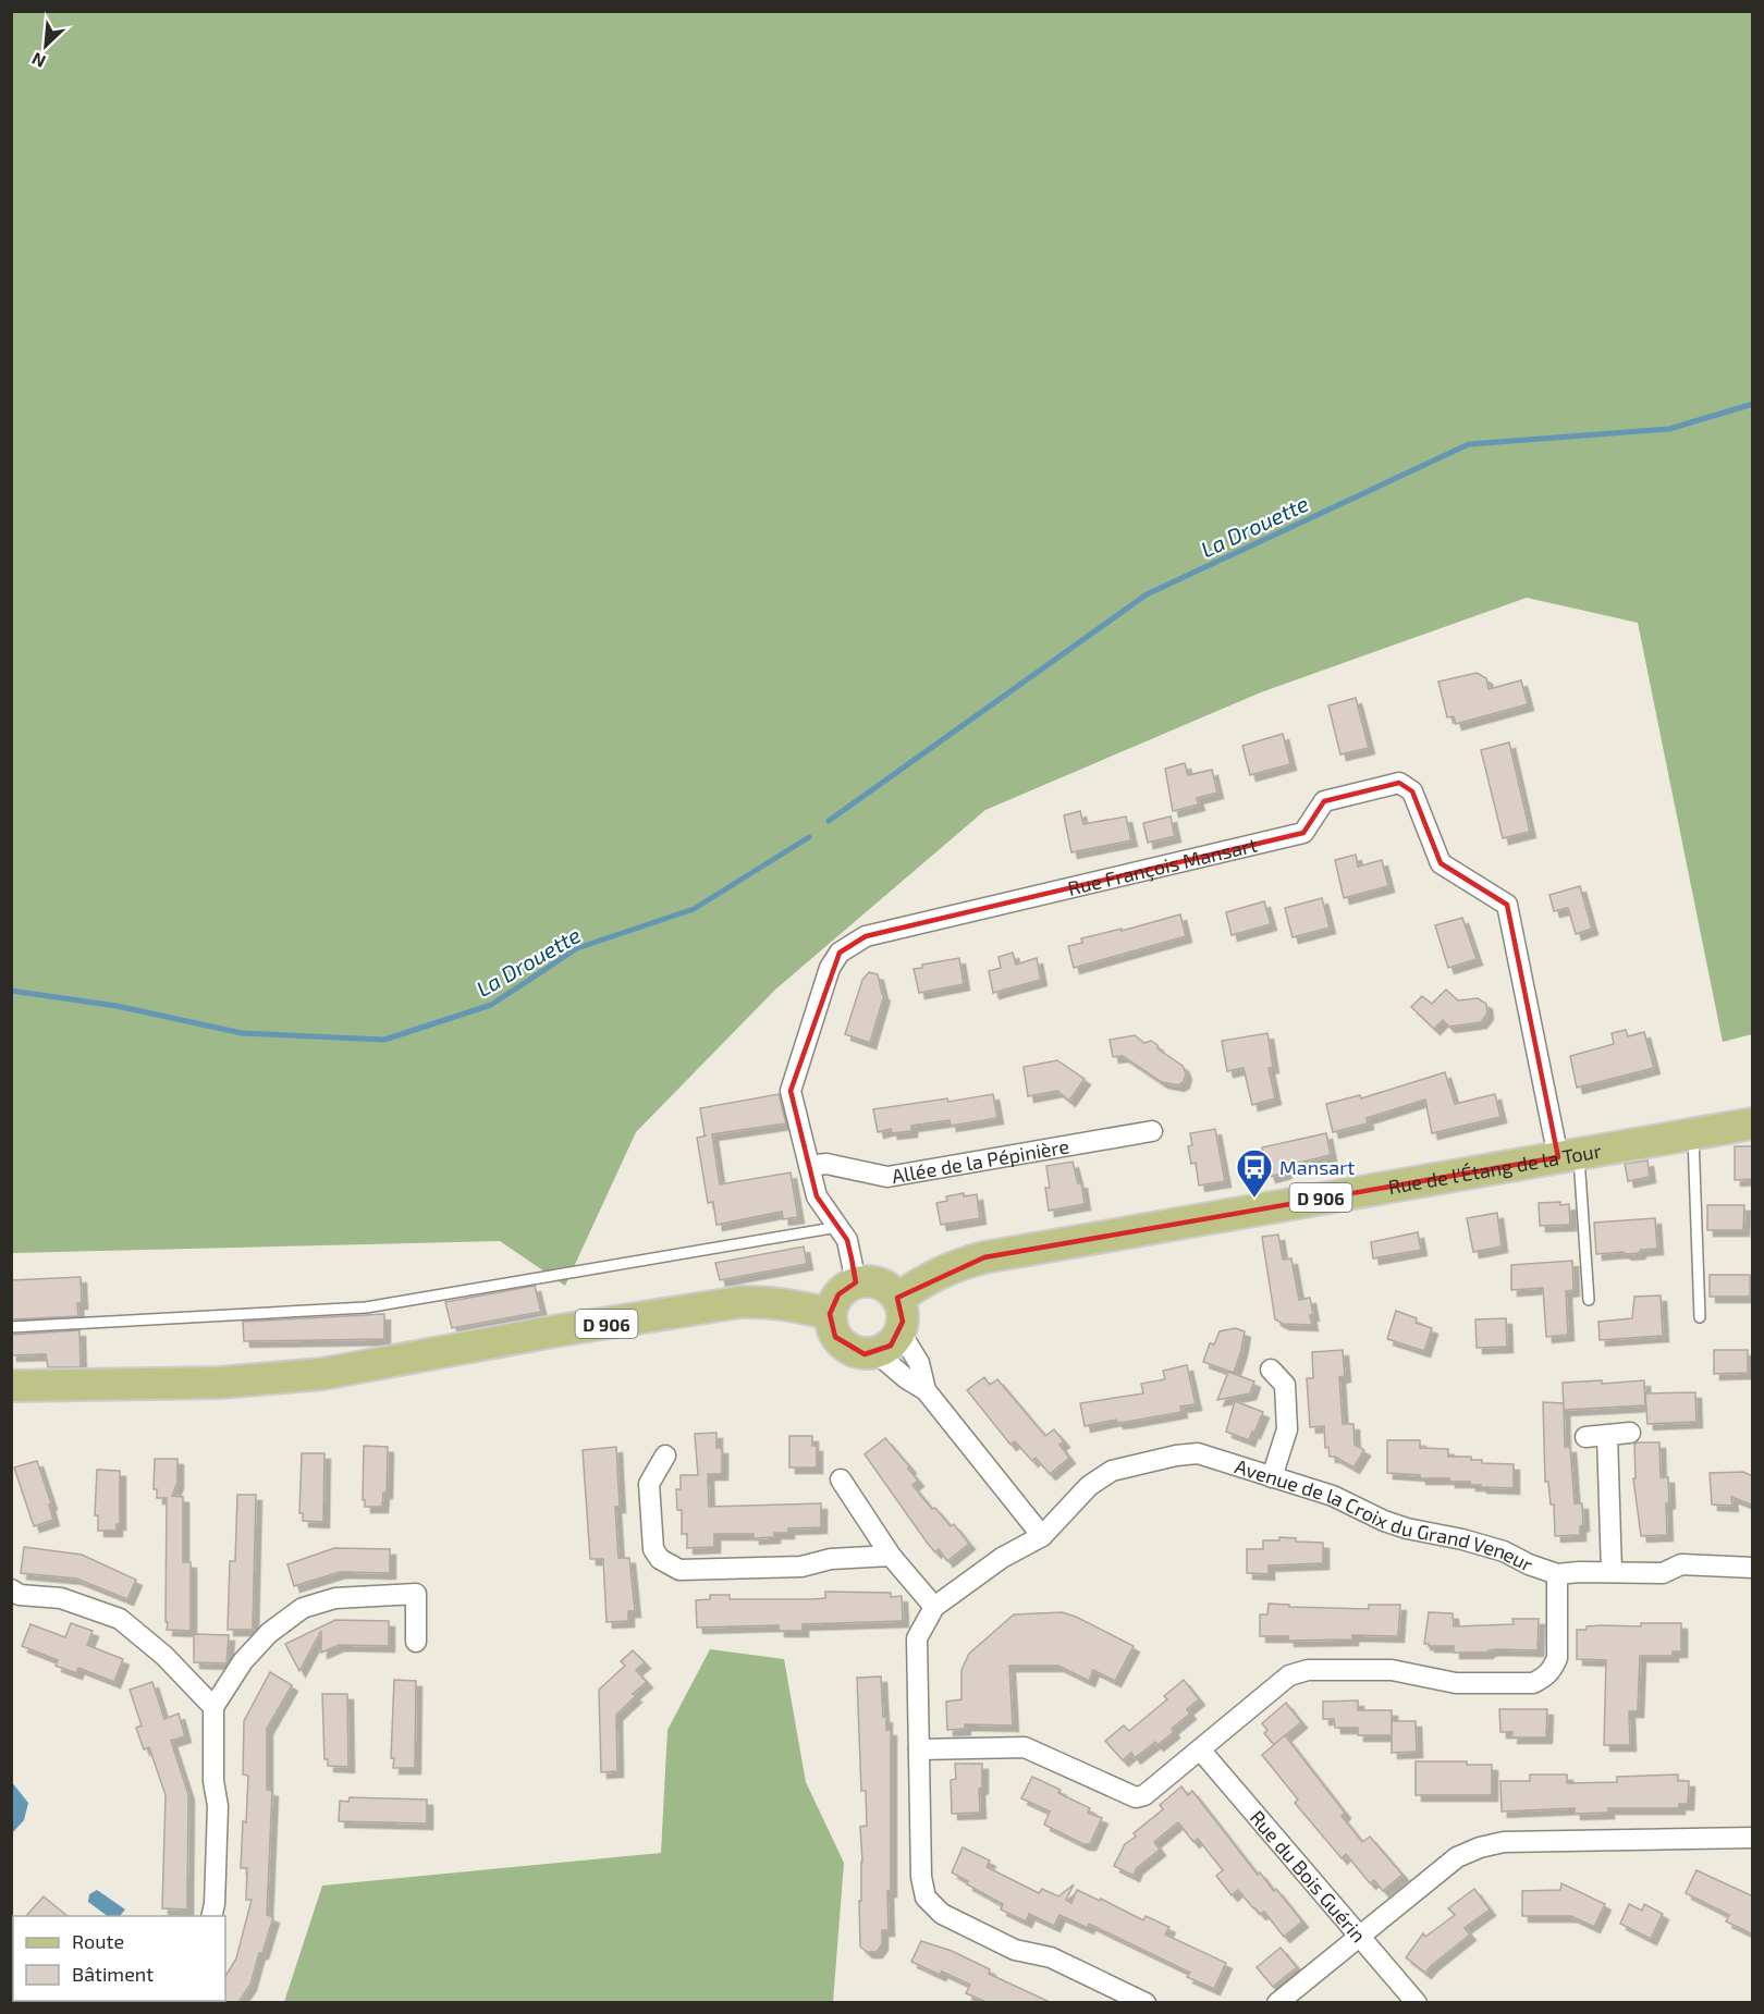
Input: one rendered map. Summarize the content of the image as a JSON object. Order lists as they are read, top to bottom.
{
  "streets": {
    "main road": ["Rue de l'Étang de la Tour", "D 906"],
    "street": [
      "Rue François Mansart",
      "Allée de la Pépinière",
      "Avenue de la Croix du Grand Veneur",
      "Rue du Bois Guérin"
    ]
  },
  "crossings": [
    ["Rue François Mansart", "Allée de la Pépinière"],
    ["Rue François Mansart", "Rue de l'Étang de la Tour"],
    ["Rue François Mansart", "D 906"],
    ["Rue de l'Étang de la Tour", "D 906"]
  ],
  "water": ["La Drouette"],
  "places": {
    "bus stop": ["Mansart"]
  },
  "legend": ["Route", "Bâtiment"],
  "north": "bottom left"
}
